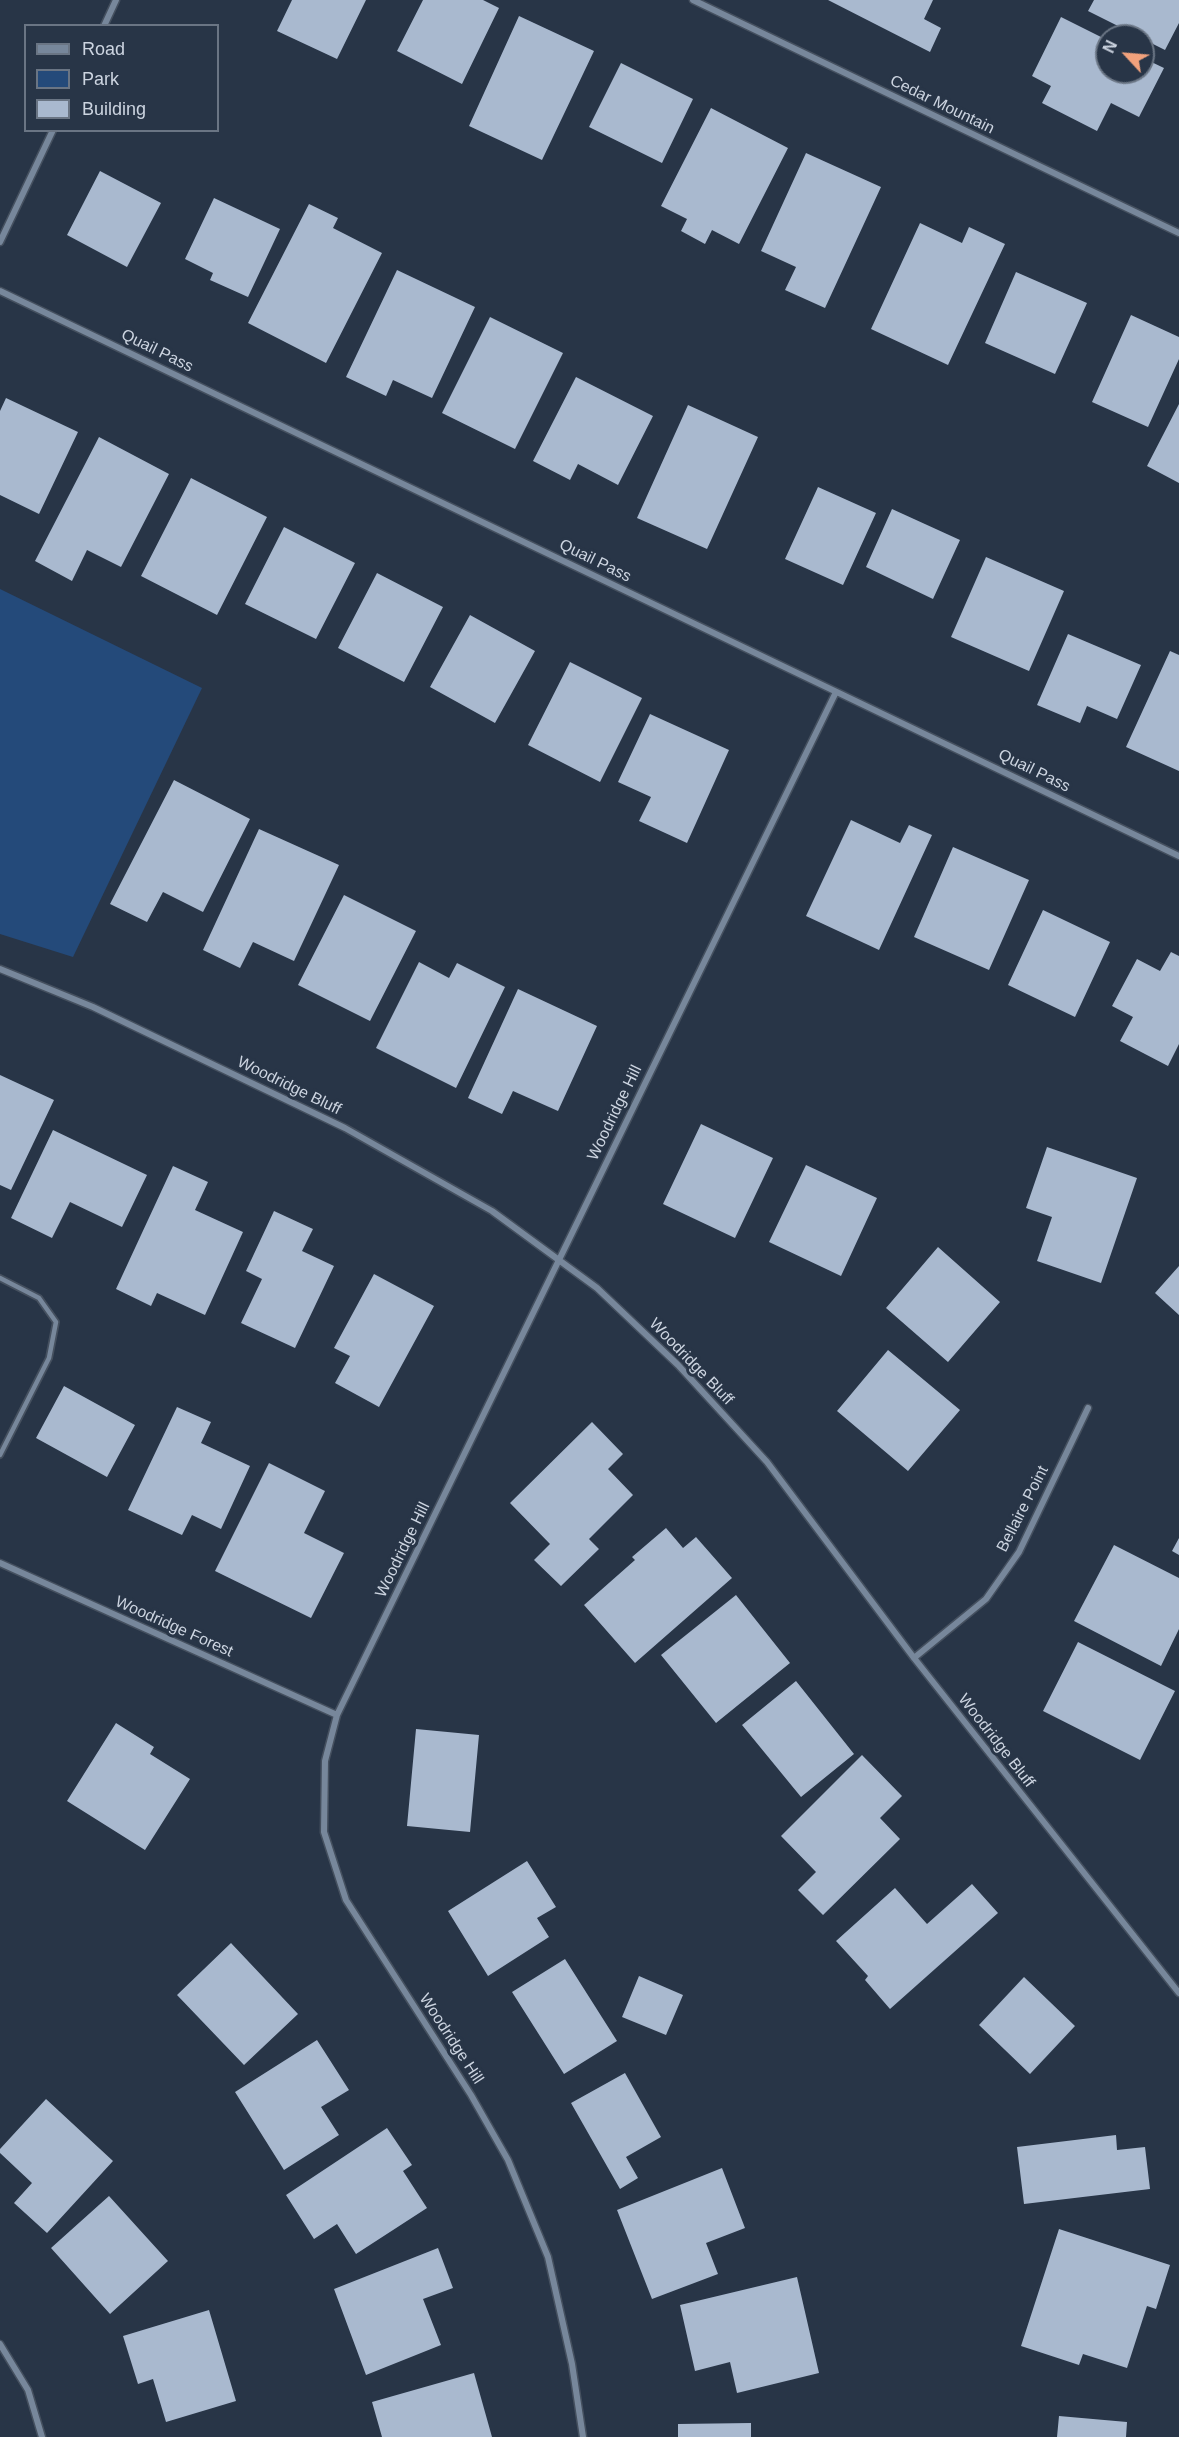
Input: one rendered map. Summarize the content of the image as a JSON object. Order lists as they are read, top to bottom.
{
  "streets": {
    "street": [
      "Cedar Mountain",
      "Quail Pass",
      "Woodridge Bluff",
      "Woodridge Hill",
      "Bellaire Point",
      "Woodridge Forest"
    ]
  },
  "crossings": [
    ["Quail Pass", "Woodridge Hill"],
    ["Woodridge Bluff", "Woodridge Hill"],
    ["Woodridge Bluff", "Bellaire Point"],
    ["Woodridge Hill", "Woodridge Forest"]
  ],
  "legend": ["Road", "Park", "Building"],
  "north": "top left"
}
